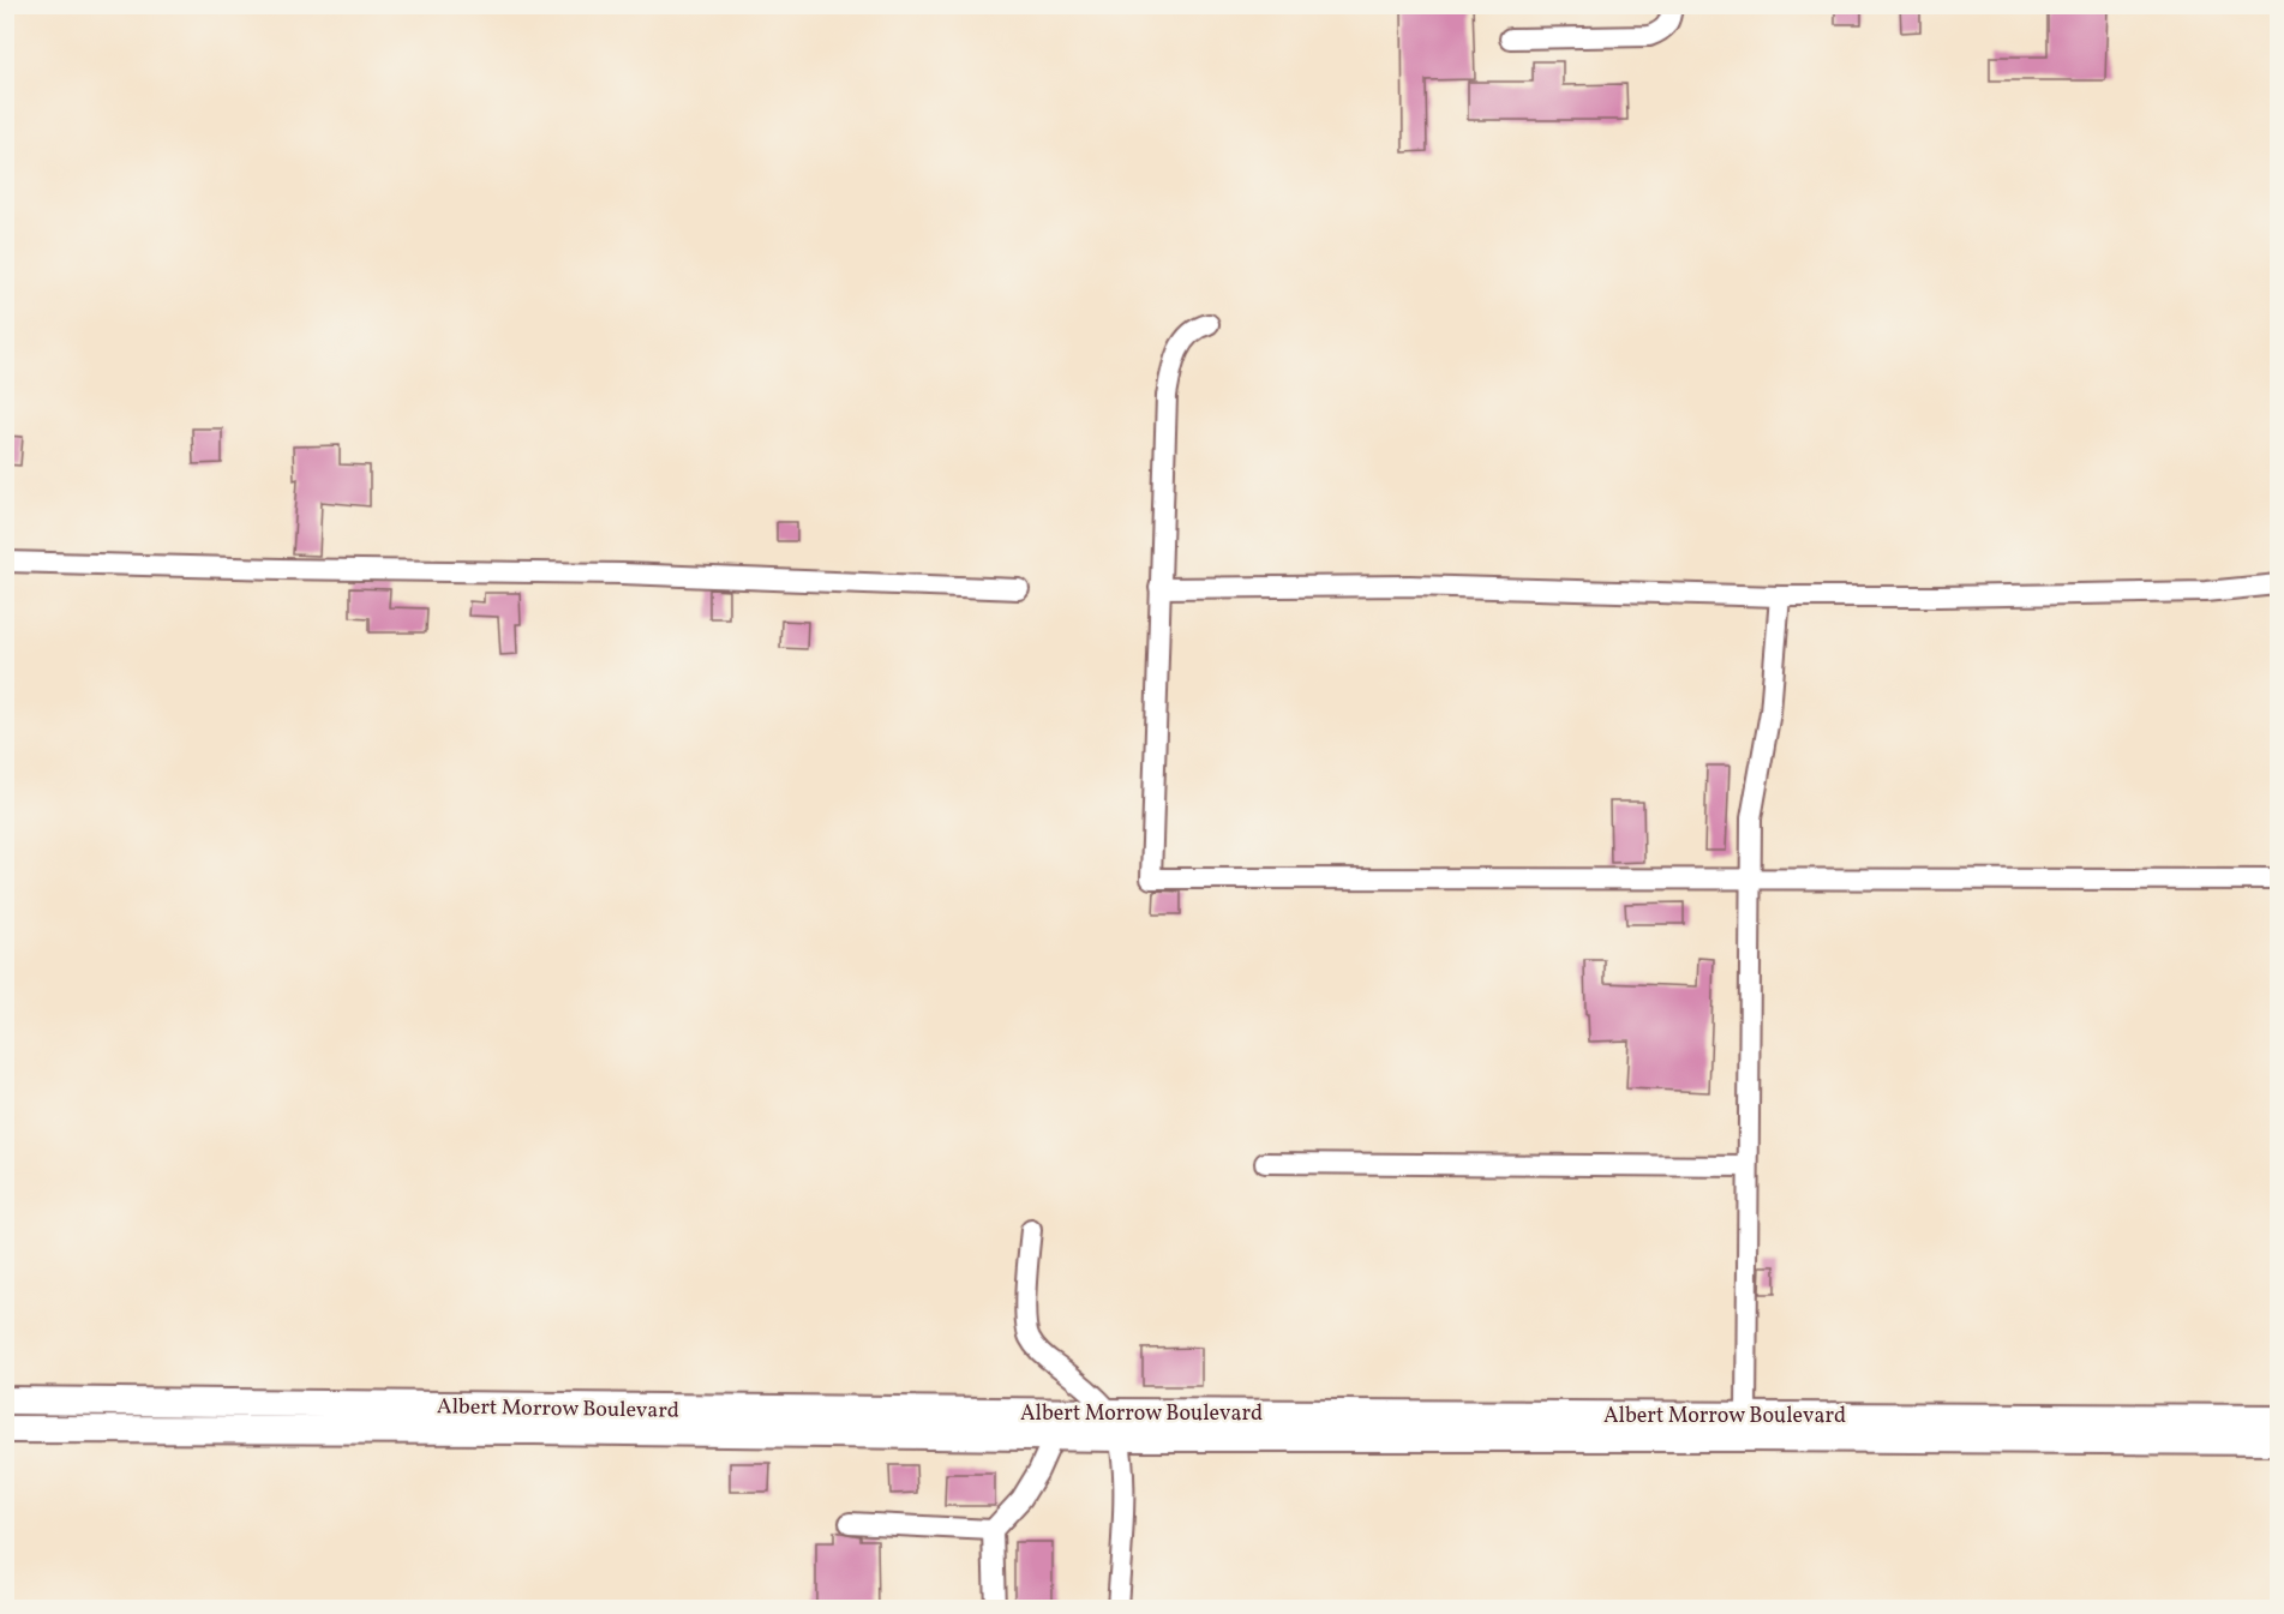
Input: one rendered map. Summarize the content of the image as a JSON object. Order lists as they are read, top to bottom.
{
  "streets": {
    "highway": ["Albert Morrow Boulevard"]
  }
}
